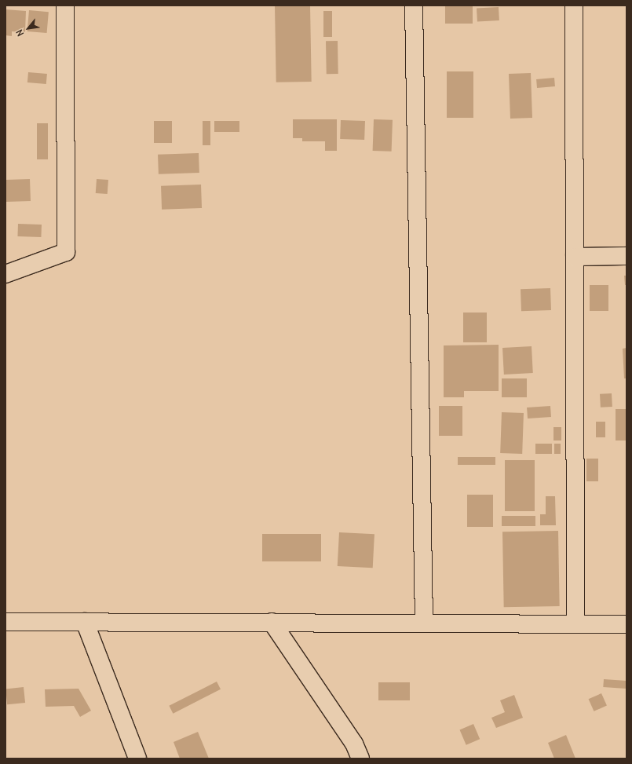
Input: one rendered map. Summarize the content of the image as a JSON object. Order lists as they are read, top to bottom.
{
  "north": "bottom left"
}
